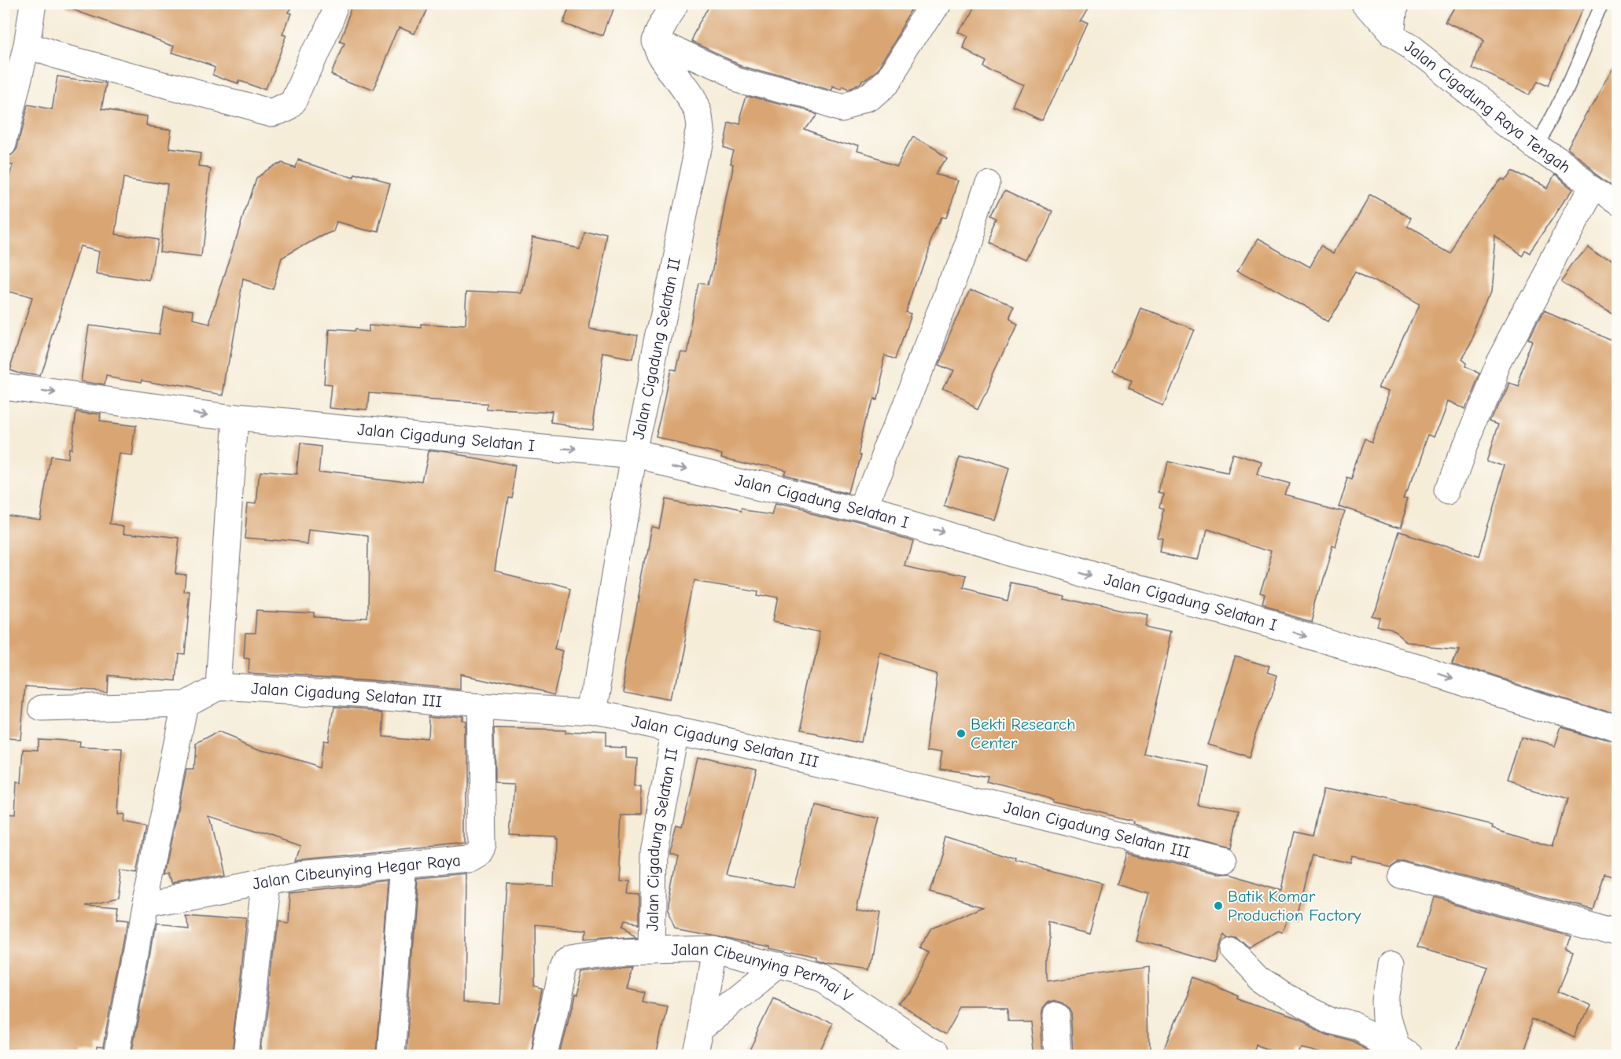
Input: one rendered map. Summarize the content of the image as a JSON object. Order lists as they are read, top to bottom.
{
  "streets": {
    "street": [
      "Jalan Cigadung Raya Tengah",
      "Jalan Cigadung Selatan II",
      "Jalan Cigadung Selatan I",
      "Jalan Cigadung Selatan III",
      "Jalan Cibeunying Hegar Raya",
      "Jalan Cibeunying Permai V"
    ]
  },
  "crossings": [
    ["Jalan Cigadung Selatan II", "Jalan Cigadung Selatan I"],
    ["Jalan Cigadung Selatan II", "Jalan Cigadung Selatan III"],
    ["Jalan Cigadung Selatan II", "Jalan Cibeunying Permai V"],
    ["Jalan Cigadung Selatan III", "Jalan Cibeunying Hegar Raya"]
  ],
  "one_way": ["Jalan Cigadung Selatan I"],
  "places": ["Bekti Research Center", "Batik Komar Production Factory"]
}
